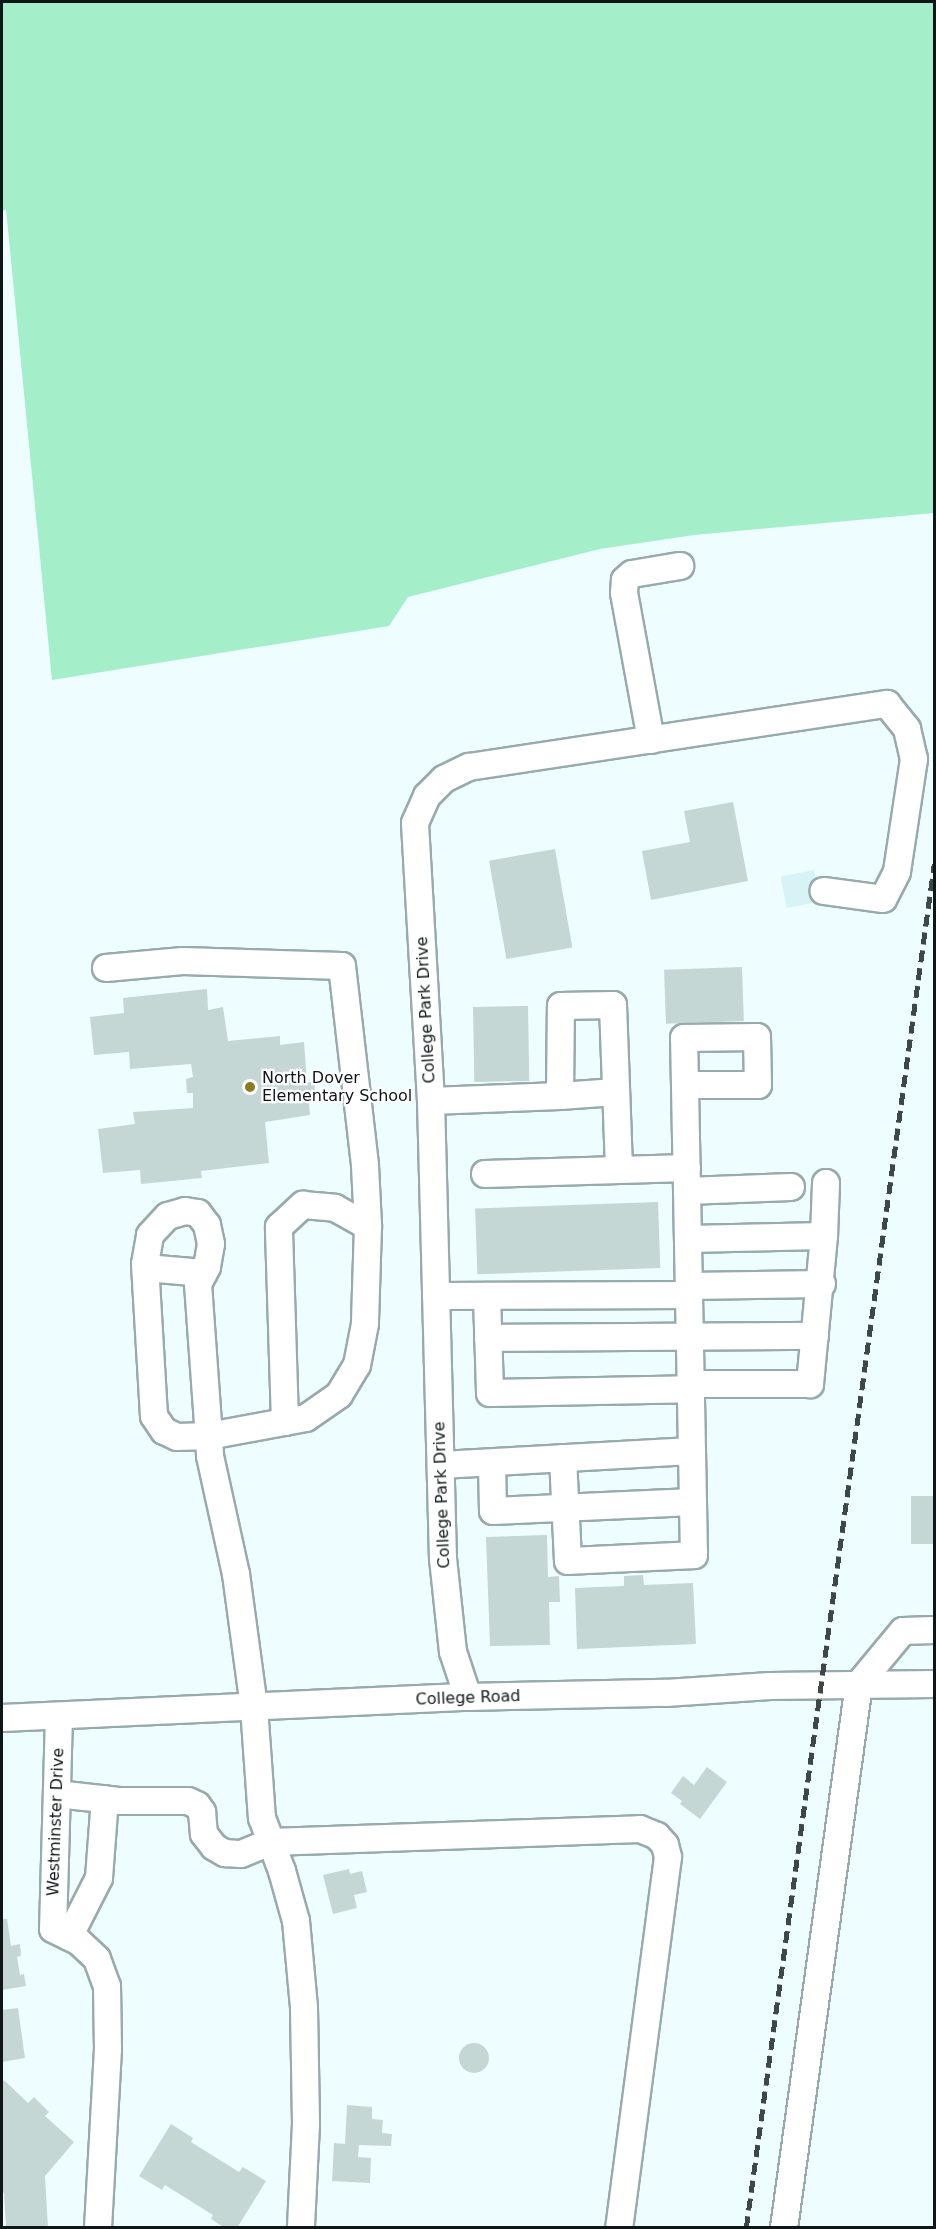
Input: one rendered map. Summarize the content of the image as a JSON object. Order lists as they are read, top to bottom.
{
  "streets": {
    "street": ["College Park Drive", "College Road", "Westminster Drive"]
  },
  "crossings": [
    ["College Park Drive", "College Road"],
    ["College Road", "Westminster Drive"]
  ],
  "places": ["North Dover Elementary School"]
}
